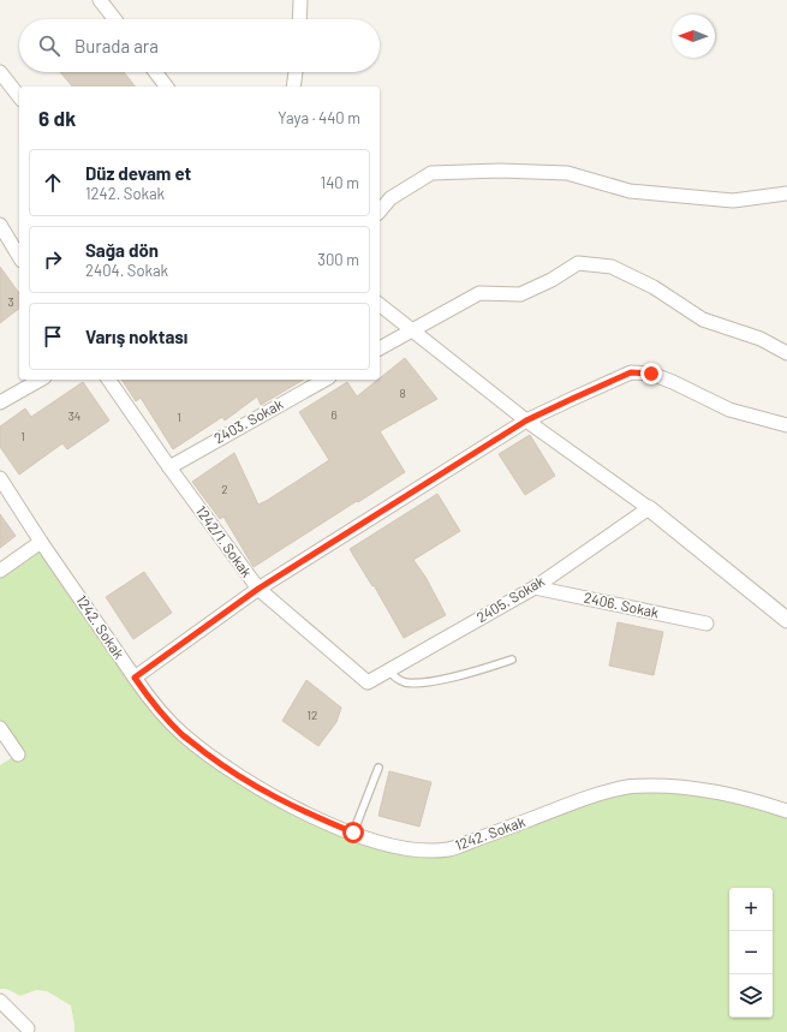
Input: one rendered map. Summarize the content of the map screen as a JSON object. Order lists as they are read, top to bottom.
{
  "streets": {
    "street": [
      "2403. Sokak",
      "1242/1. Sokak",
      "2405. Sokak",
      "2406. Sokak",
      "1242. Sokak"
    ]
  },
  "crossings": [
    ["2403. Sokak", "1242/1. Sokak"],
    ["1242/1. Sokak", "2405. Sokak"],
    ["2405. Sokak", "2406. Sokak"]
  ],
  "house_numbers": [
    "3",
    "8",
    "6",
    "34",
    "1",
    "1",
    "2",
    "12"
  ],
  "north": "left",
  "page": {
    "search": "Burada ara",
    "heading": ["6 dk", "Yaya · 440 m"],
    "list": [
      ["Düz devam et", "1242. Sokak", "140 m"],
      ["Sağa dön", "2404. Sokak", "300 m"],
      "Varış noktası"
    ],
    "map_buttons": ["+", "−"]
  }
}
